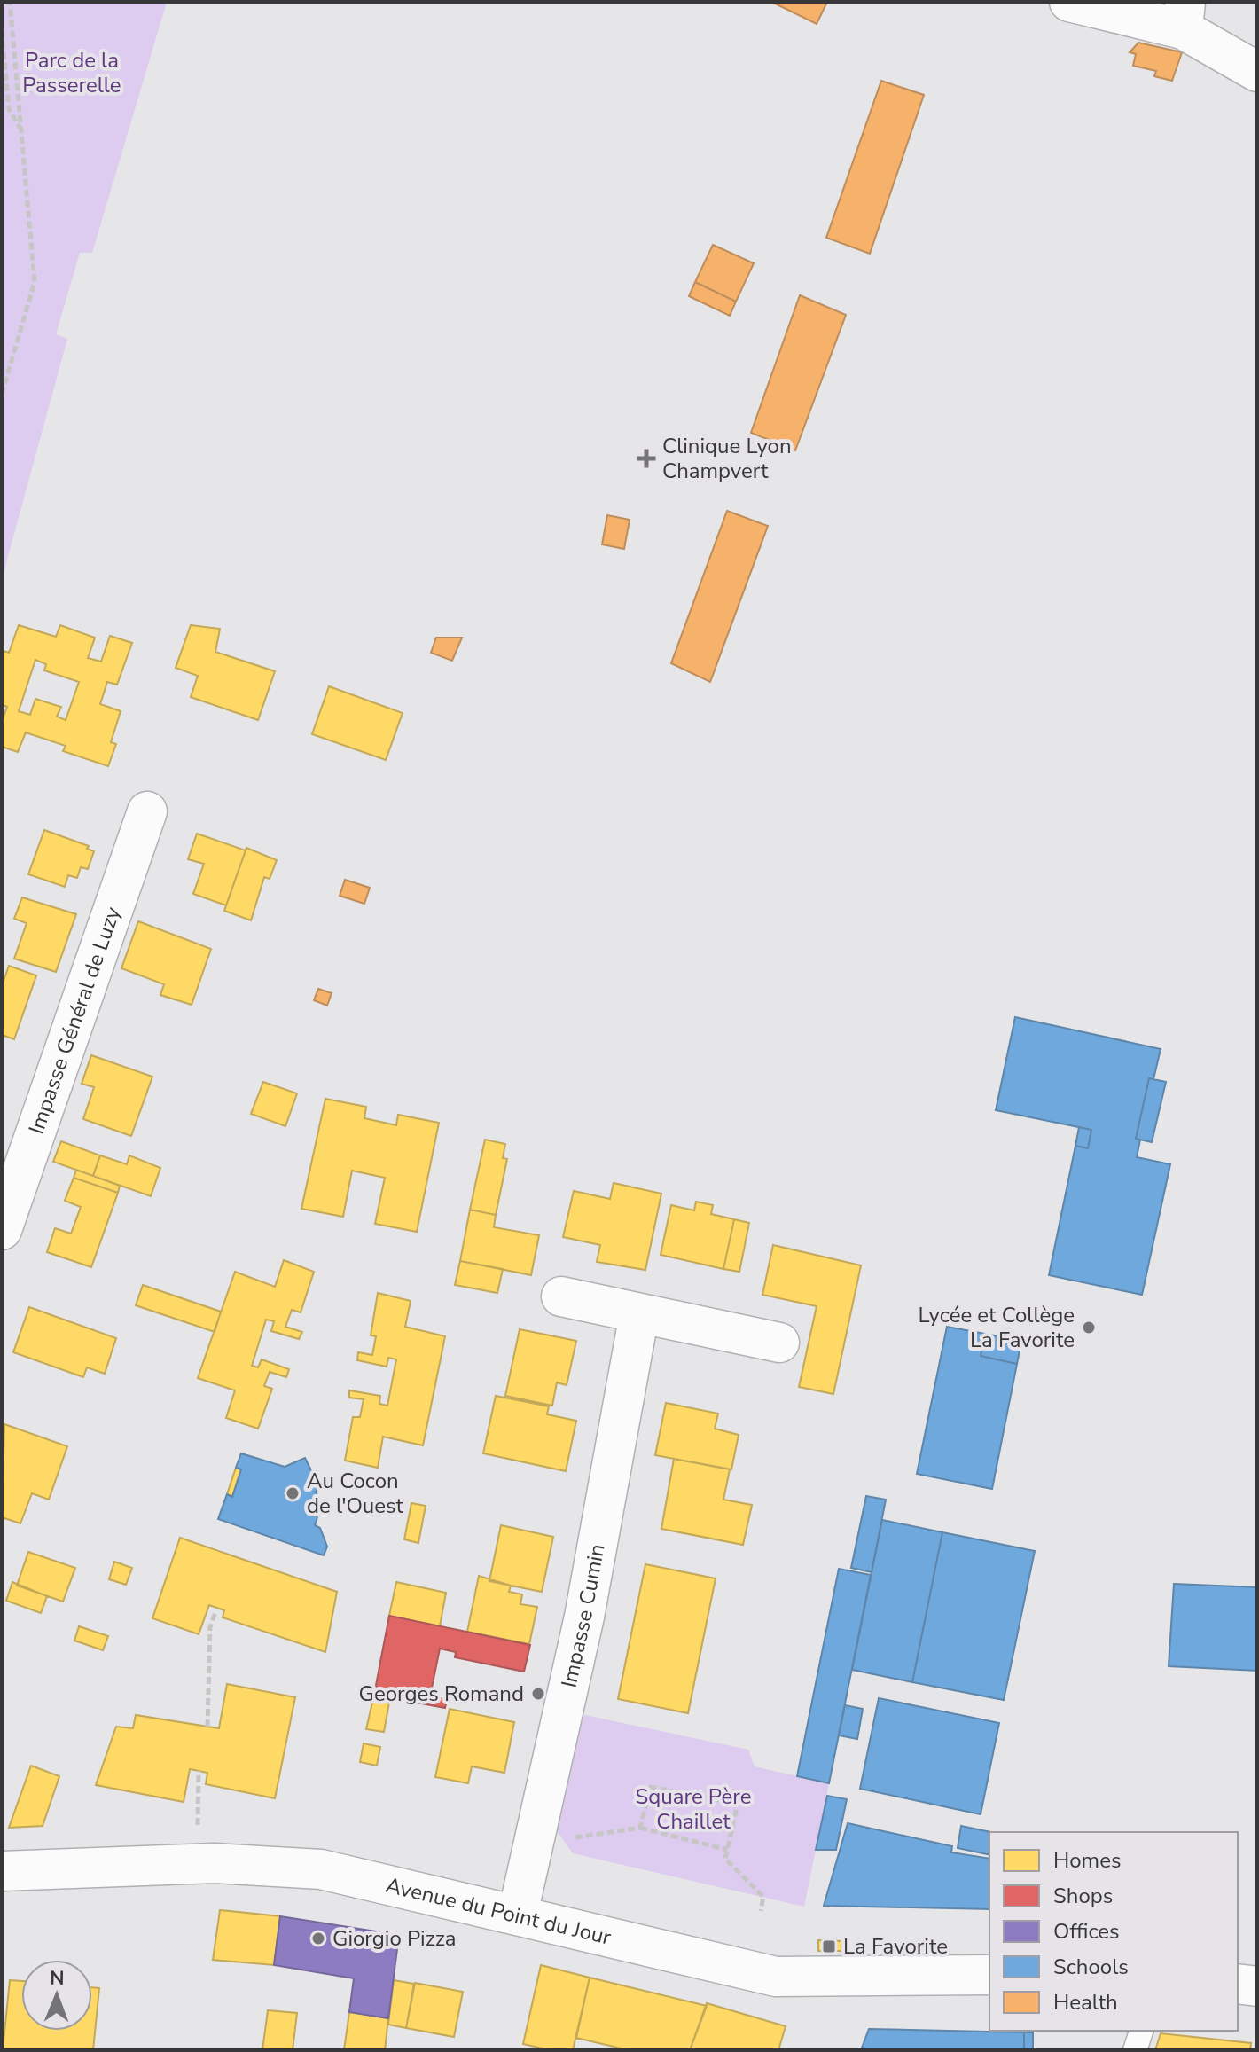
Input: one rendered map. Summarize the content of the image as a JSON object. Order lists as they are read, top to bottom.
{
  "streets": {
    "street": ["Impasse Général de Luzy", "Impasse Cumin", "Avenue du Point du Jour"]
  },
  "crossings": [
    ["Impasse Cumin", "Avenue du Point du Jour"]
  ],
  "parks": ["Parc de la Passerelle", "Square Père Chaillet"],
  "places": {
    "health": ["Clinique Lyon Champvert"],
    "other": [
      "Lycée et Collège La Favorite",
      "Au Cocon de l'Ouest",
      "Georges Romand",
      "Giorgio Pizza"
    ],
    "transit": ["La Favorite"]
  },
  "legend": [
    "Homes",
    "Shops",
    "Offices",
    "Schools",
    "Health"
  ],
  "north": "top"
}
